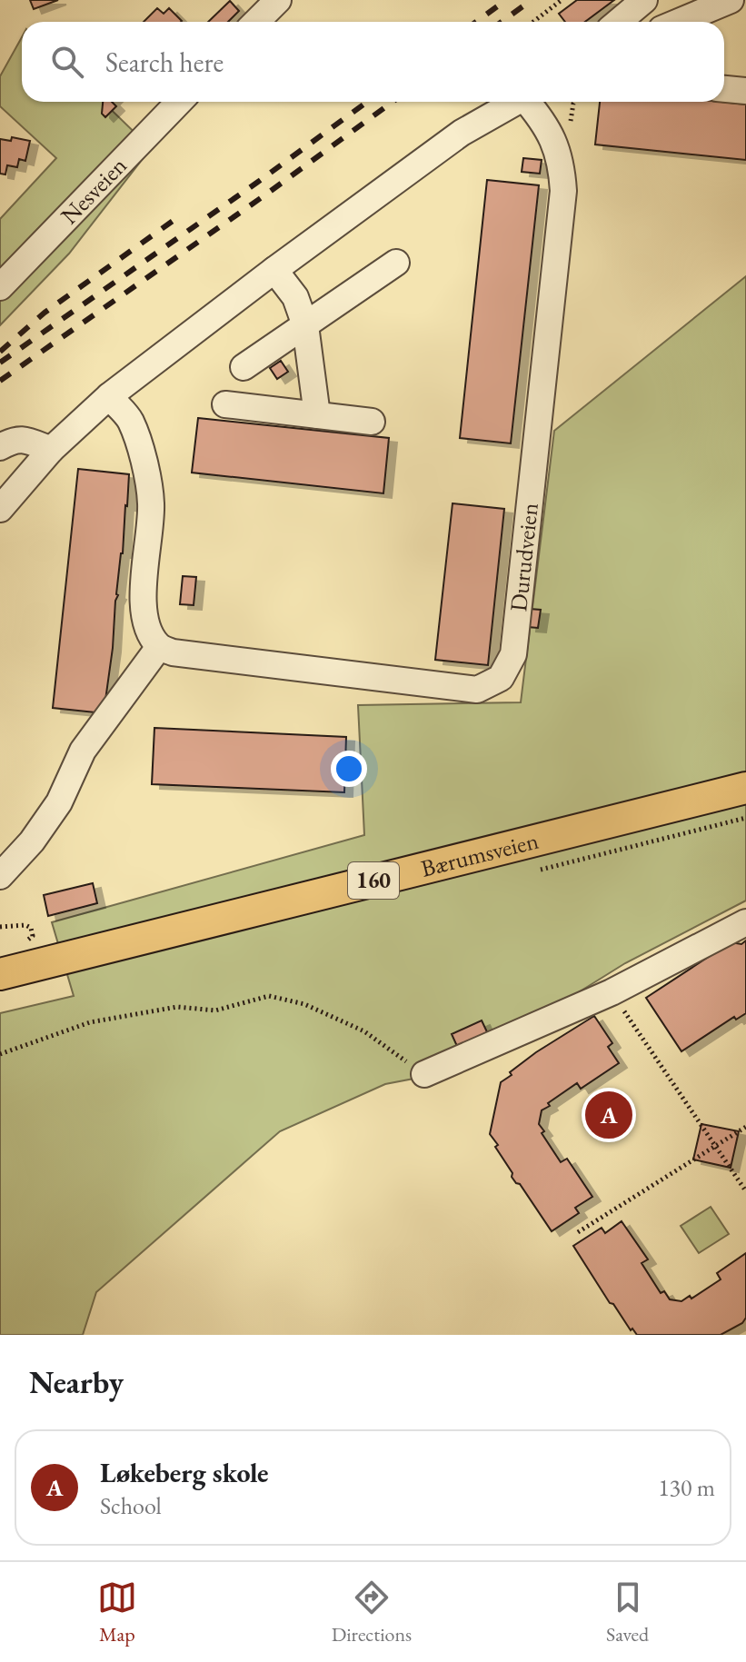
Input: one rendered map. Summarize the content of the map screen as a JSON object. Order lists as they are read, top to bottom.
{
  "streets": {
    "main road": ["Bærumsveien", "160"],
    "street": ["Nesveien", "Durudveien"]
  },
  "page": {
    "search": "Search here",
    "pins": "A",
    "heading": "Nearby",
    "list": [
      {
        "mark": "A",
        "name": "Løkeberg skole",
        "note": "School",
        "value": "130 m"
      }
    ],
    "nav": ["Map", "Directions", "Saved"]
  }
}
